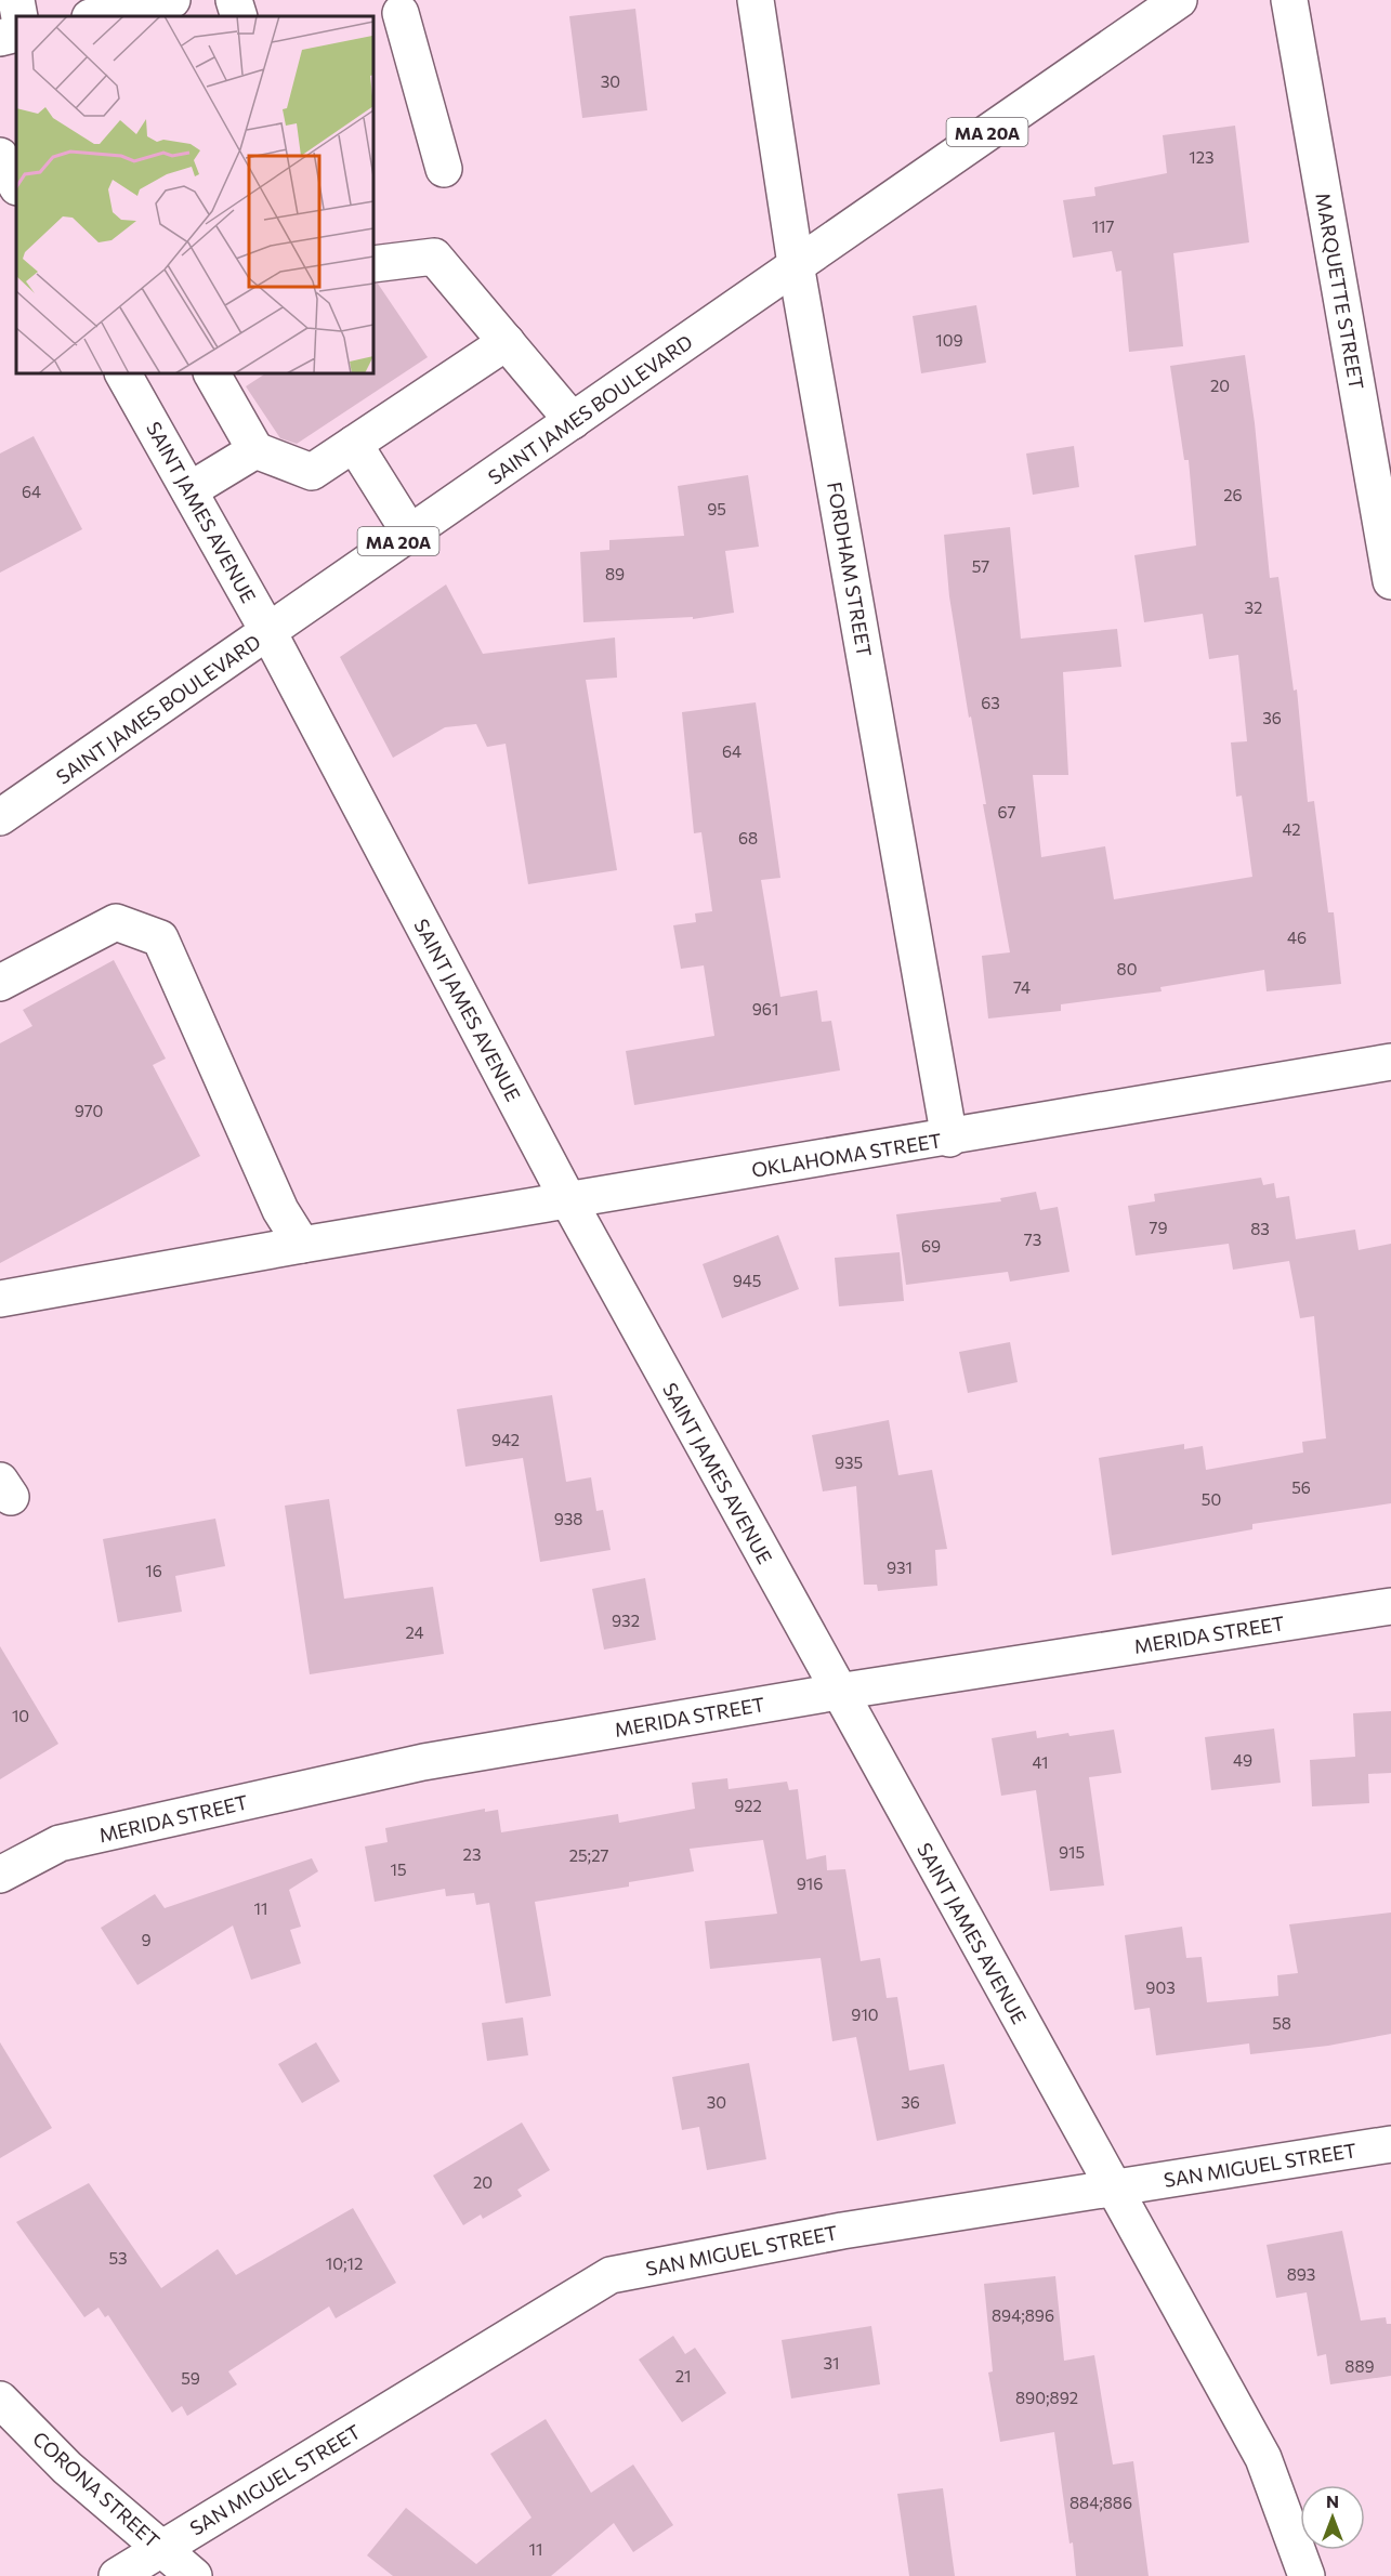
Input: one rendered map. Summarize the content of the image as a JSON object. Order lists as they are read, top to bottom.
{
  "streets": {
    "street": [
      "MA 20A",
      "MARQUETTE STREET",
      "SAINT JAMES BOULEVARD",
      "SAINT JAMES AVENUE",
      "FORDHAM STREET",
      "OKLAHOMA STREET",
      "MERIDA STREET",
      "SAN MIGUEL STREET",
      "CORONA STREET"
    ]
  },
  "crossings": [
    ["SAINT JAMES BOULEVARD", "SAINT JAMES AVENUE"],
    ["SAINT JAMES BOULEVARD", "FORDHAM STREET"],
    ["SAINT JAMES AVENUE", "OKLAHOMA STREET"],
    ["SAINT JAMES AVENUE", "MERIDA STREET"],
    ["SAINT JAMES AVENUE", "SAN MIGUEL STREET"],
    ["FORDHAM STREET", "OKLAHOMA STREET"],
    ["SAN MIGUEL STREET", "CORONA STREET"]
  ],
  "house_numbers": [
    "30",
    "123",
    "117",
    "109",
    "20",
    "64",
    "26",
    "95",
    "57",
    "89",
    "32",
    "63",
    "36",
    "64",
    "67",
    "42",
    "68",
    "46",
    "80",
    "74",
    "961",
    "970",
    "79",
    "83",
    "73",
    "69",
    "945",
    "942",
    "935",
    "56",
    "50",
    "938",
    "931",
    "16",
    "932",
    "24",
    "10",
    "49",
    "41",
    "922",
    "915",
    "23",
    "25;27",
    "15",
    "916",
    "11",
    "9",
    "903",
    "910",
    "58",
    "30",
    "36",
    "20",
    "53",
    "10;12",
    "893",
    "894;896",
    "31",
    "889",
    "21",
    "59",
    "890;892",
    "884;886",
    "11"
  ],
  "north": "top"
}
